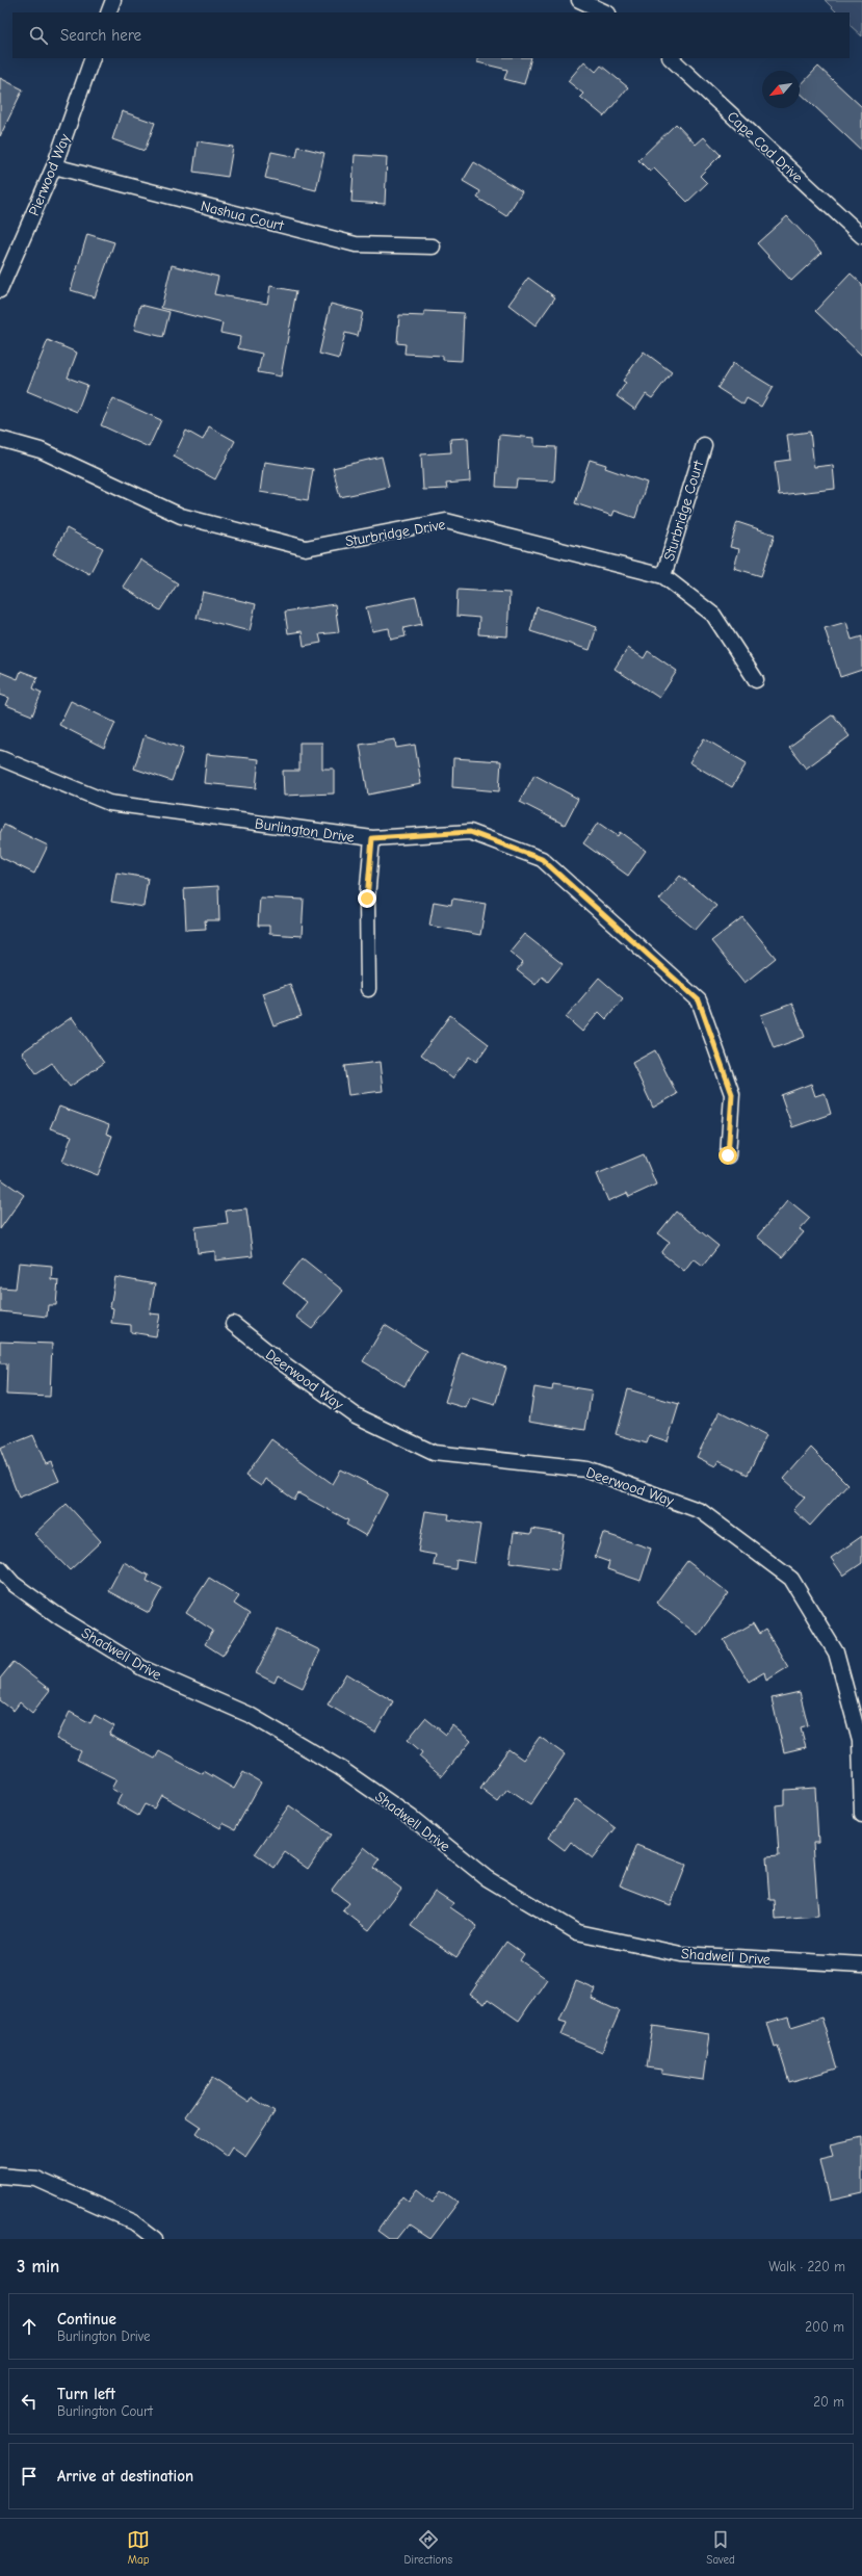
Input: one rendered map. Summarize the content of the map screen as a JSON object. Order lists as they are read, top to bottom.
{
  "streets": {
    "street": [
      "Cape Cod Drive",
      "Pierwood Way",
      "Nashua Court",
      "Sturbridge Court",
      "Sturbridge Drive",
      "Burlington Drive",
      "Deerwood Way",
      "Shadwell Drive"
    ]
  },
  "crossings": [
    ["Pierwood Way", "Nashua Court"],
    ["Sturbridge Court", "Sturbridge Drive"]
  ],
  "north": "bottom left",
  "page": {
    "search": "Search here",
    "heading": ["3 min", "Walk · 220 m"],
    "list": [
      ["Continue", "Burlington Drive", "200 m"],
      ["Turn left", "Burlington Court", "20 m"],
      "Arrive at destination"
    ],
    "nav": ["Map", "Directions", "Saved"]
  }
}
